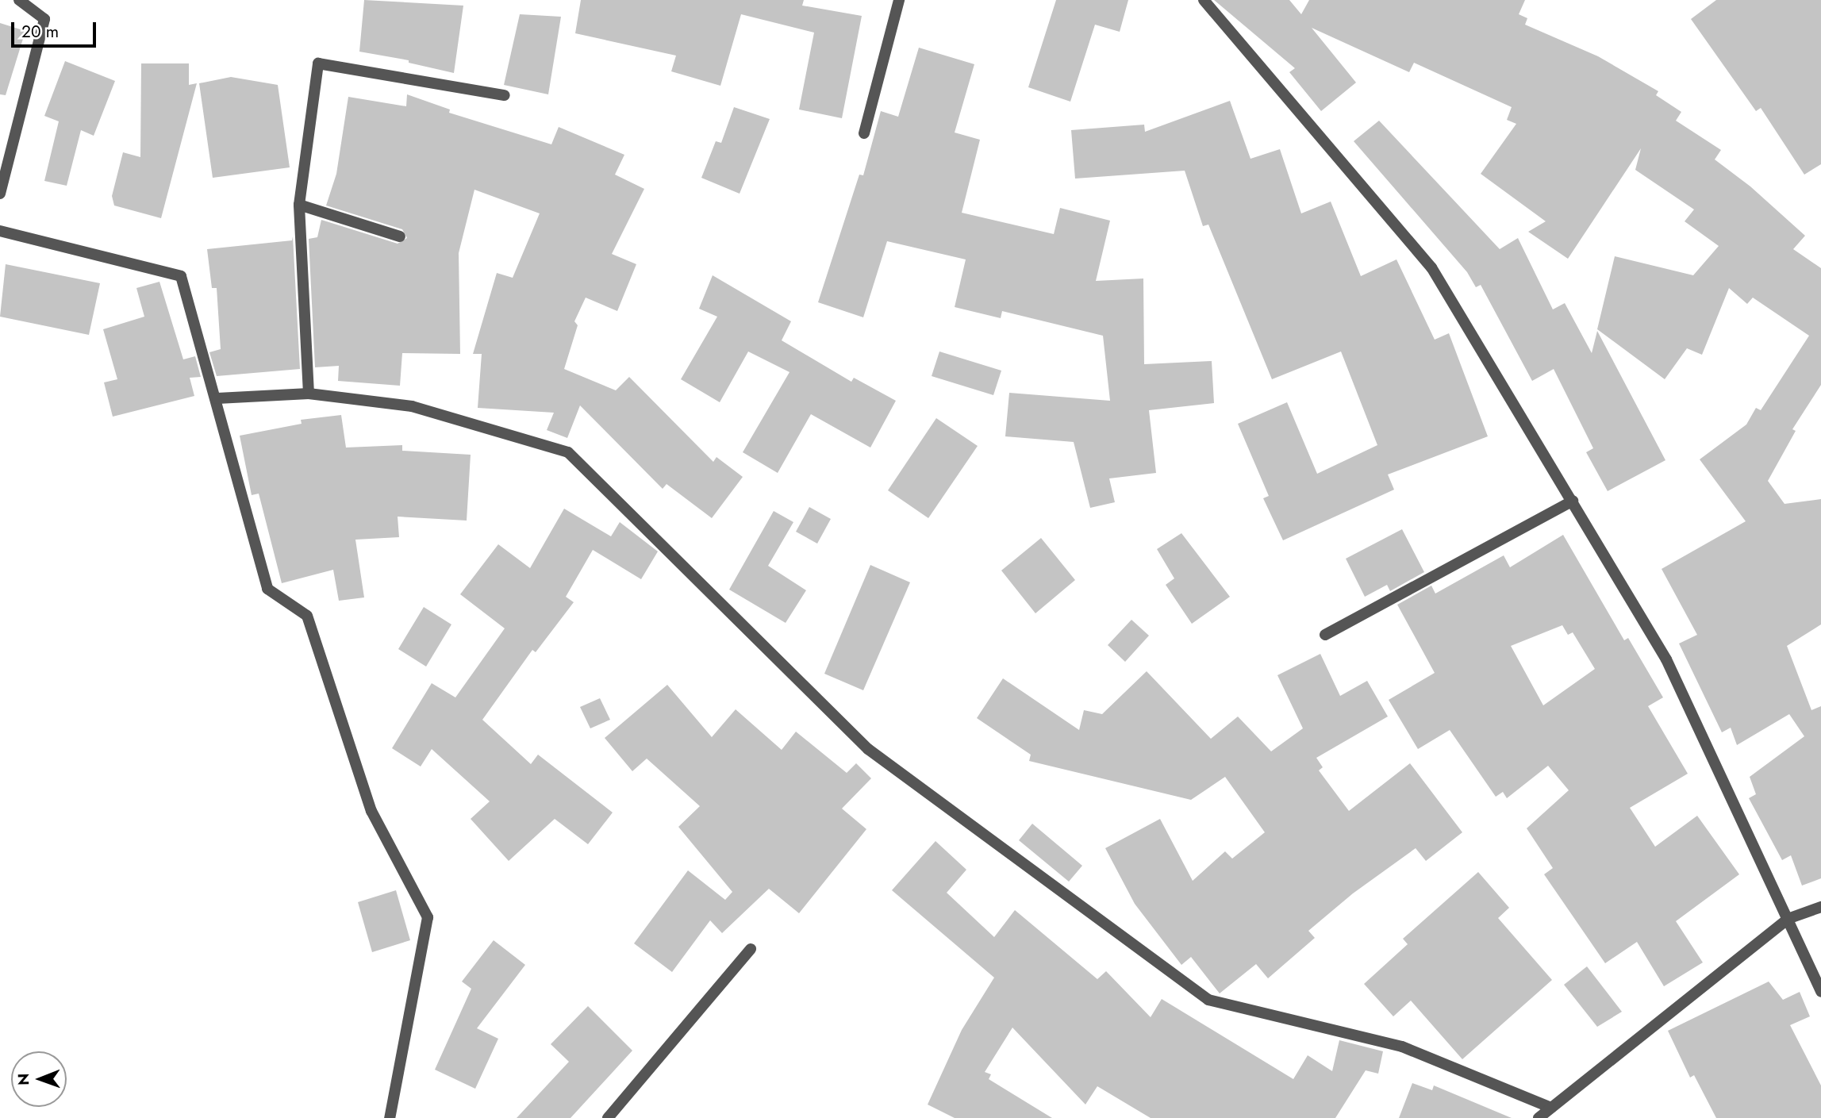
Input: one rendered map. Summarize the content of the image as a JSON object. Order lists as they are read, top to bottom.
{
  "scale_bar": "20 m",
  "north": "left"
}
